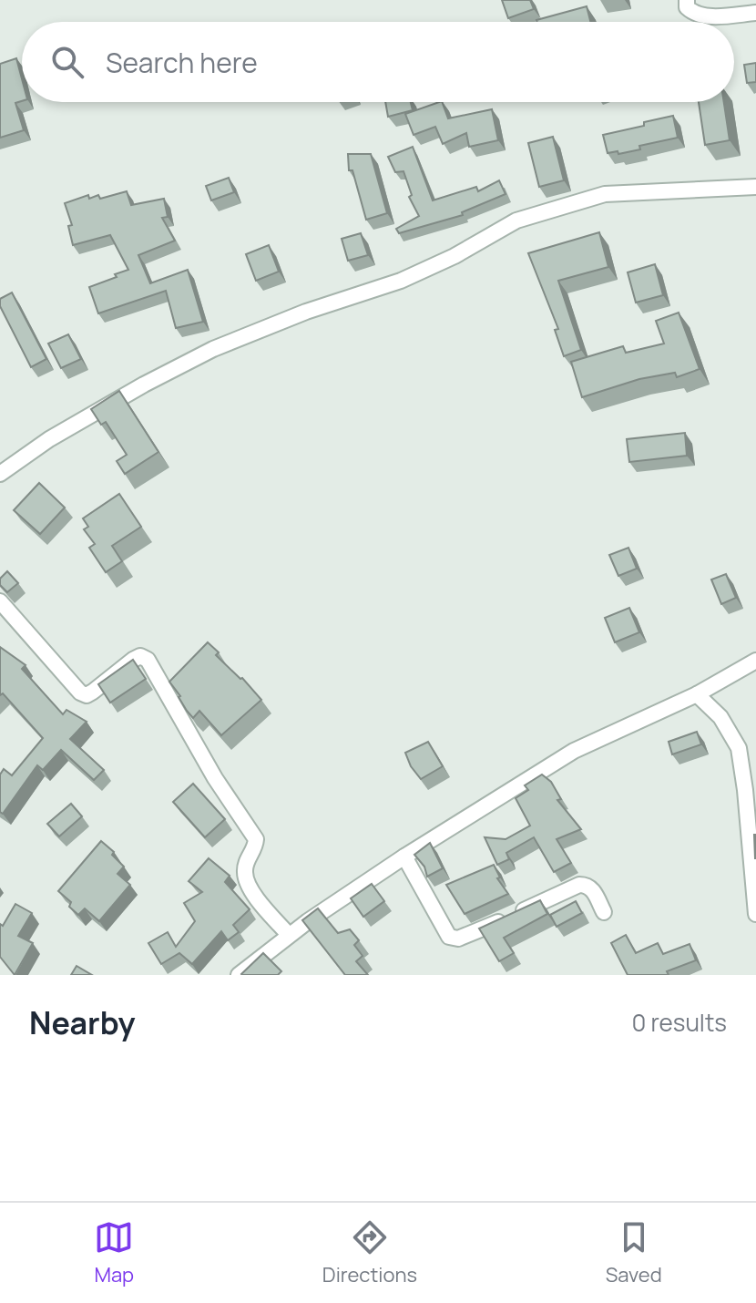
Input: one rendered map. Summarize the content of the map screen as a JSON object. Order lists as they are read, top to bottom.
{
  "page": {
    "search": "Search here",
    "heading": ["Nearby", "0 results"],
    "nav": ["Map", "Directions", "Saved"]
  }
}
